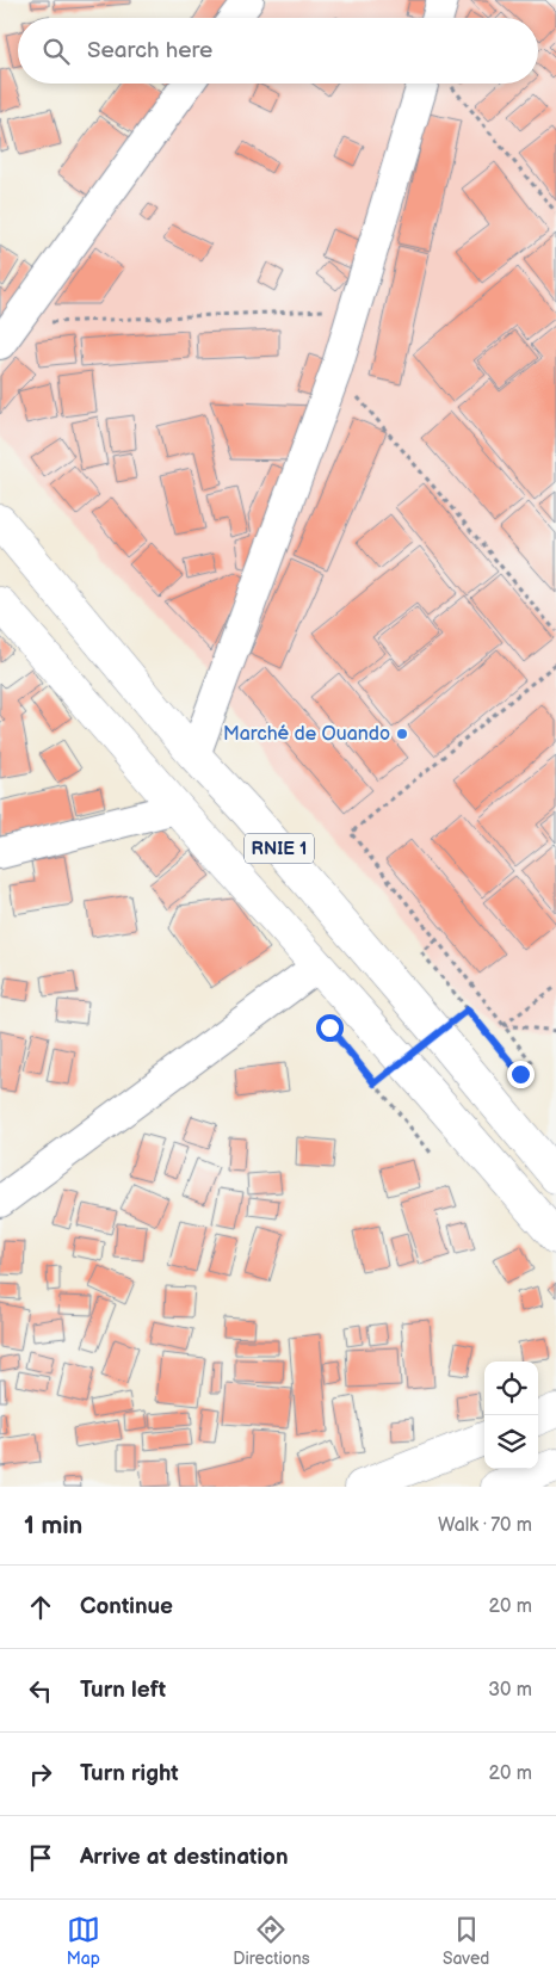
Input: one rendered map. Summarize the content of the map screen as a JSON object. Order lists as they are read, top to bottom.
{
  "streets": {
    "main road": ["RNIE 1"]
  },
  "places": ["Marché de Ouando"],
  "page": {
    "search": "Search here",
    "heading": ["1 min", "Walk · 70 m"],
    "list": [
      ["Continue", "20 m"],
      ["Turn left", "30 m"],
      ["Turn right", "20 m"],
      "Arrive at destination"
    ],
    "nav": ["Map", "Directions", "Saved"]
  }
}
